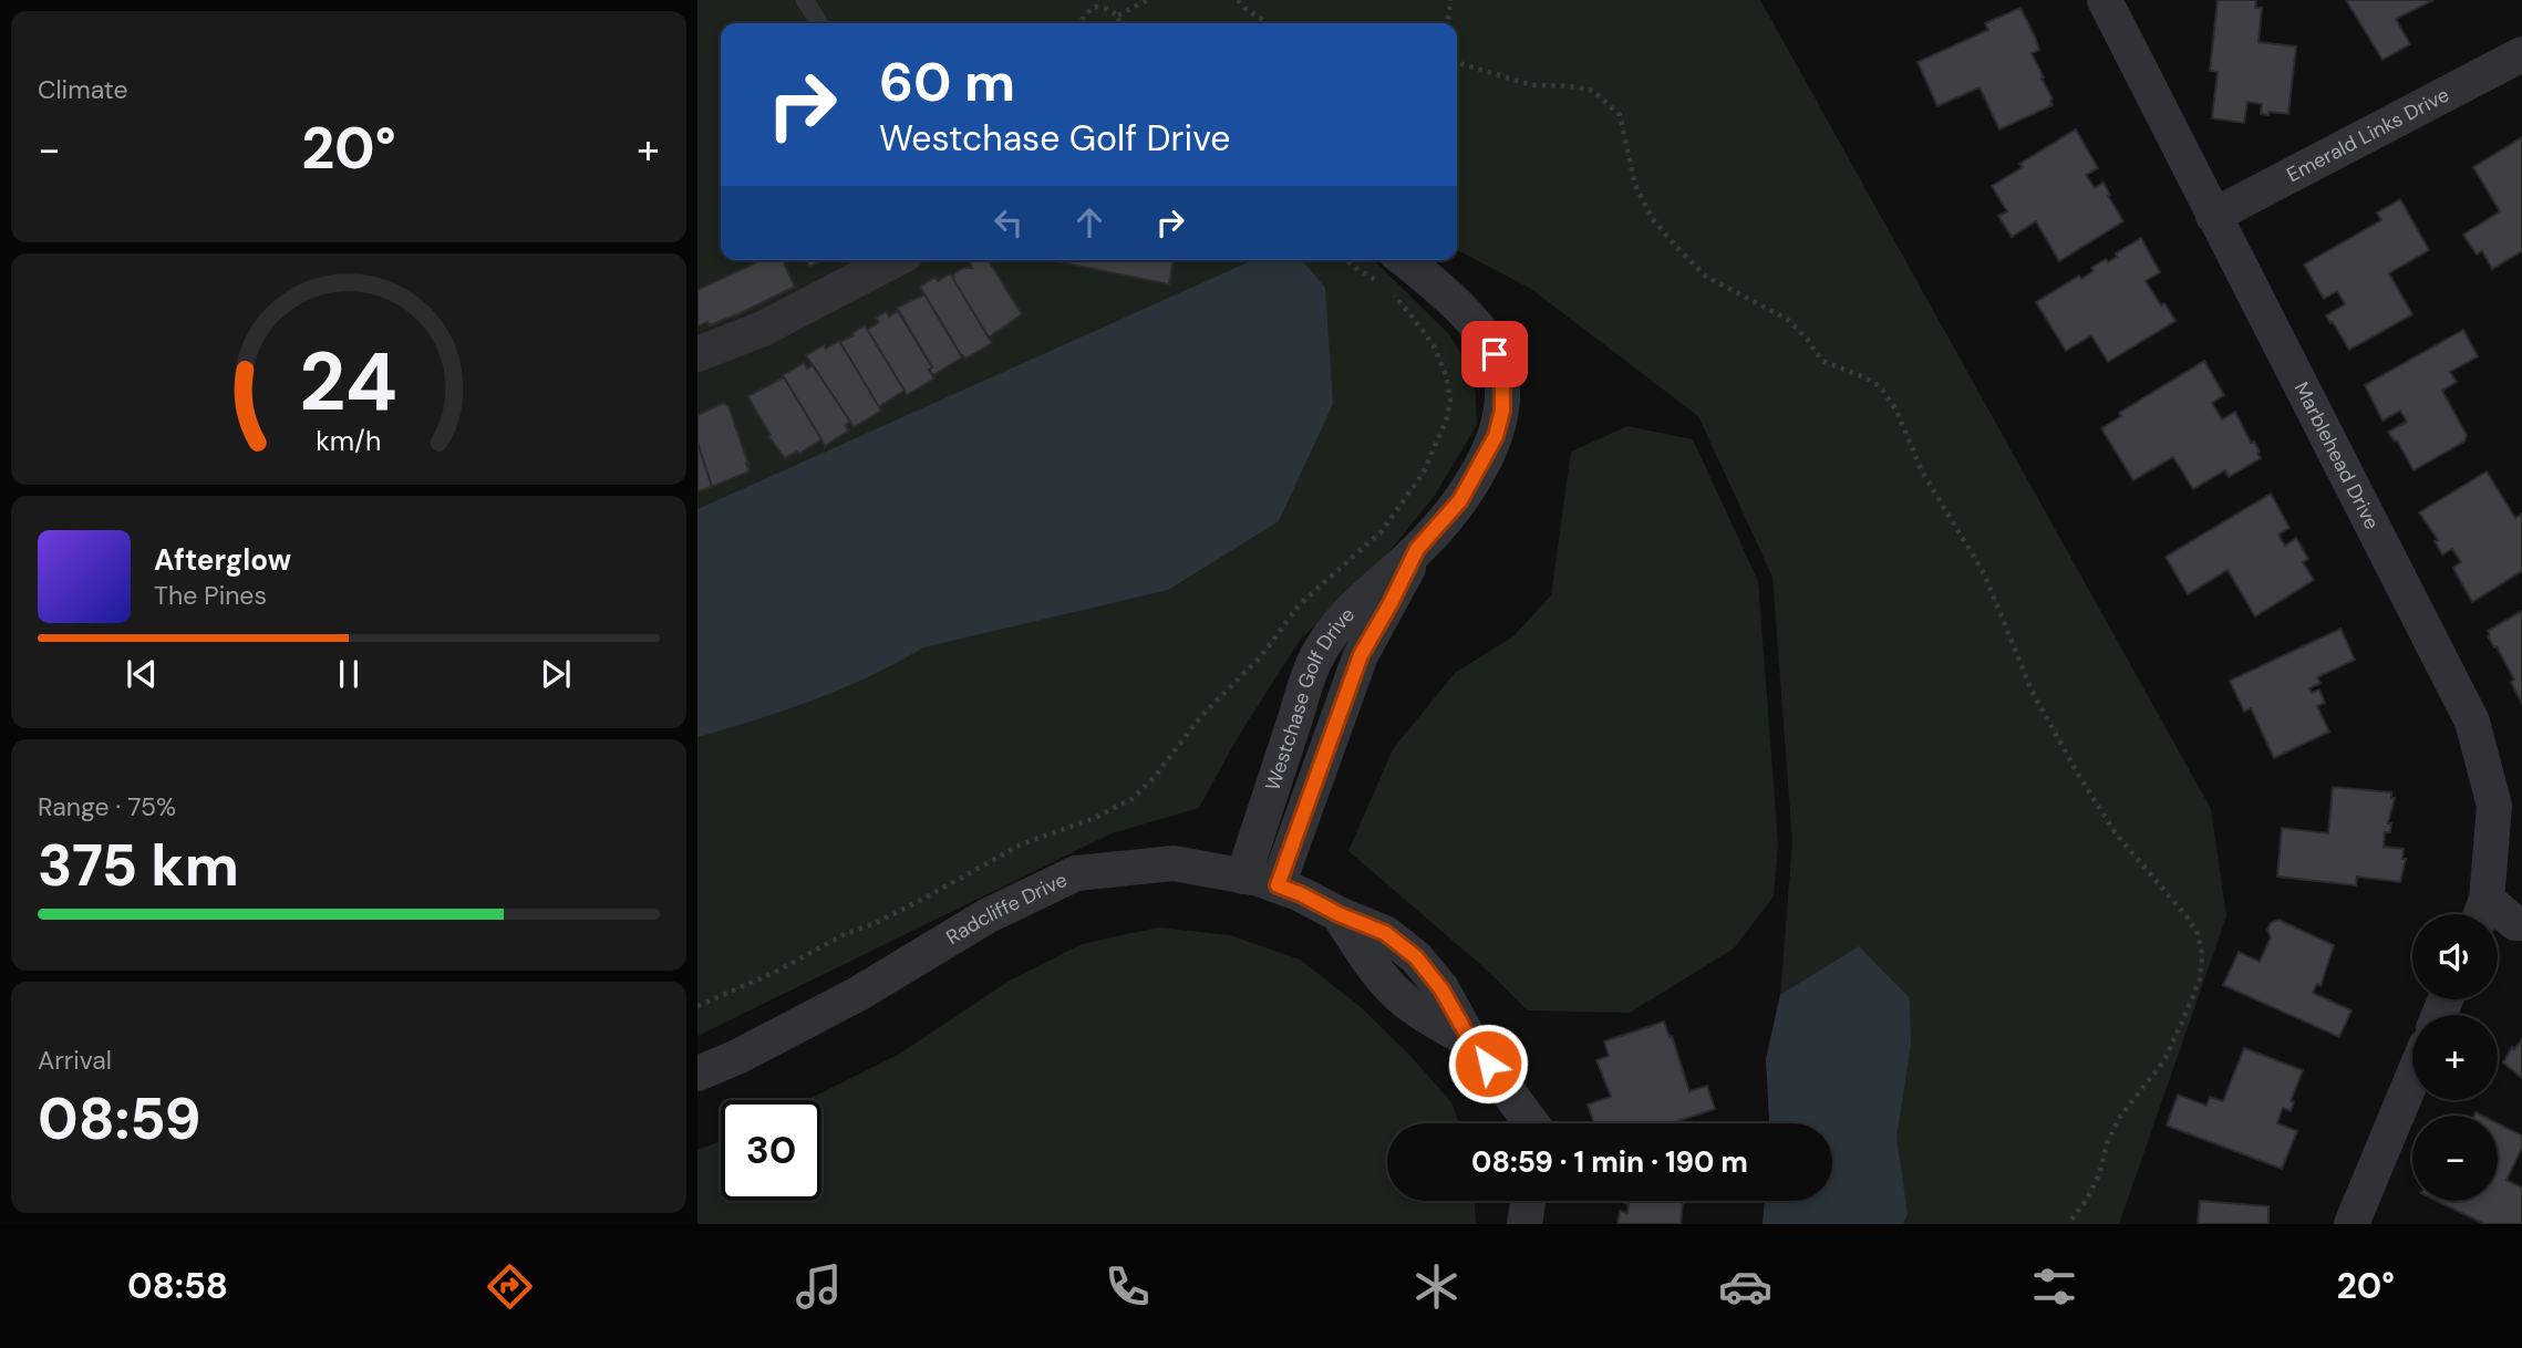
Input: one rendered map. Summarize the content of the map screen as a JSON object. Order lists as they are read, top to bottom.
{
  "streets": {
    "street": [
      "Emerald Links Drive",
      "Marblehead Drive",
      "Westchase Golf Drive",
      "Radcliffe Drive"
    ]
  },
  "crossings": [
    ["Emerald Links Drive", "Marblehead Drive"],
    ["Westchase Golf Drive", "Radcliffe Drive"]
  ],
  "page": {
    "tile": [
      "Climate",
      ["Range · 75%", "375 km"],
      ["Arrival", "08:59"]
    ],
    "turn": ["60 m", "Westchase Golf Drive"],
    "heat": ["−", "20°", "+"],
    "song": ["Afterglow", "The Pines"],
    "map_buttons": ["+", "−"],
    "limit": "30",
    "trip": "08:59 · 1 min · 190 m",
    "tabs": ["08:58", "20°"],
    "gauge": ["24", "km/h"]
  }
}
